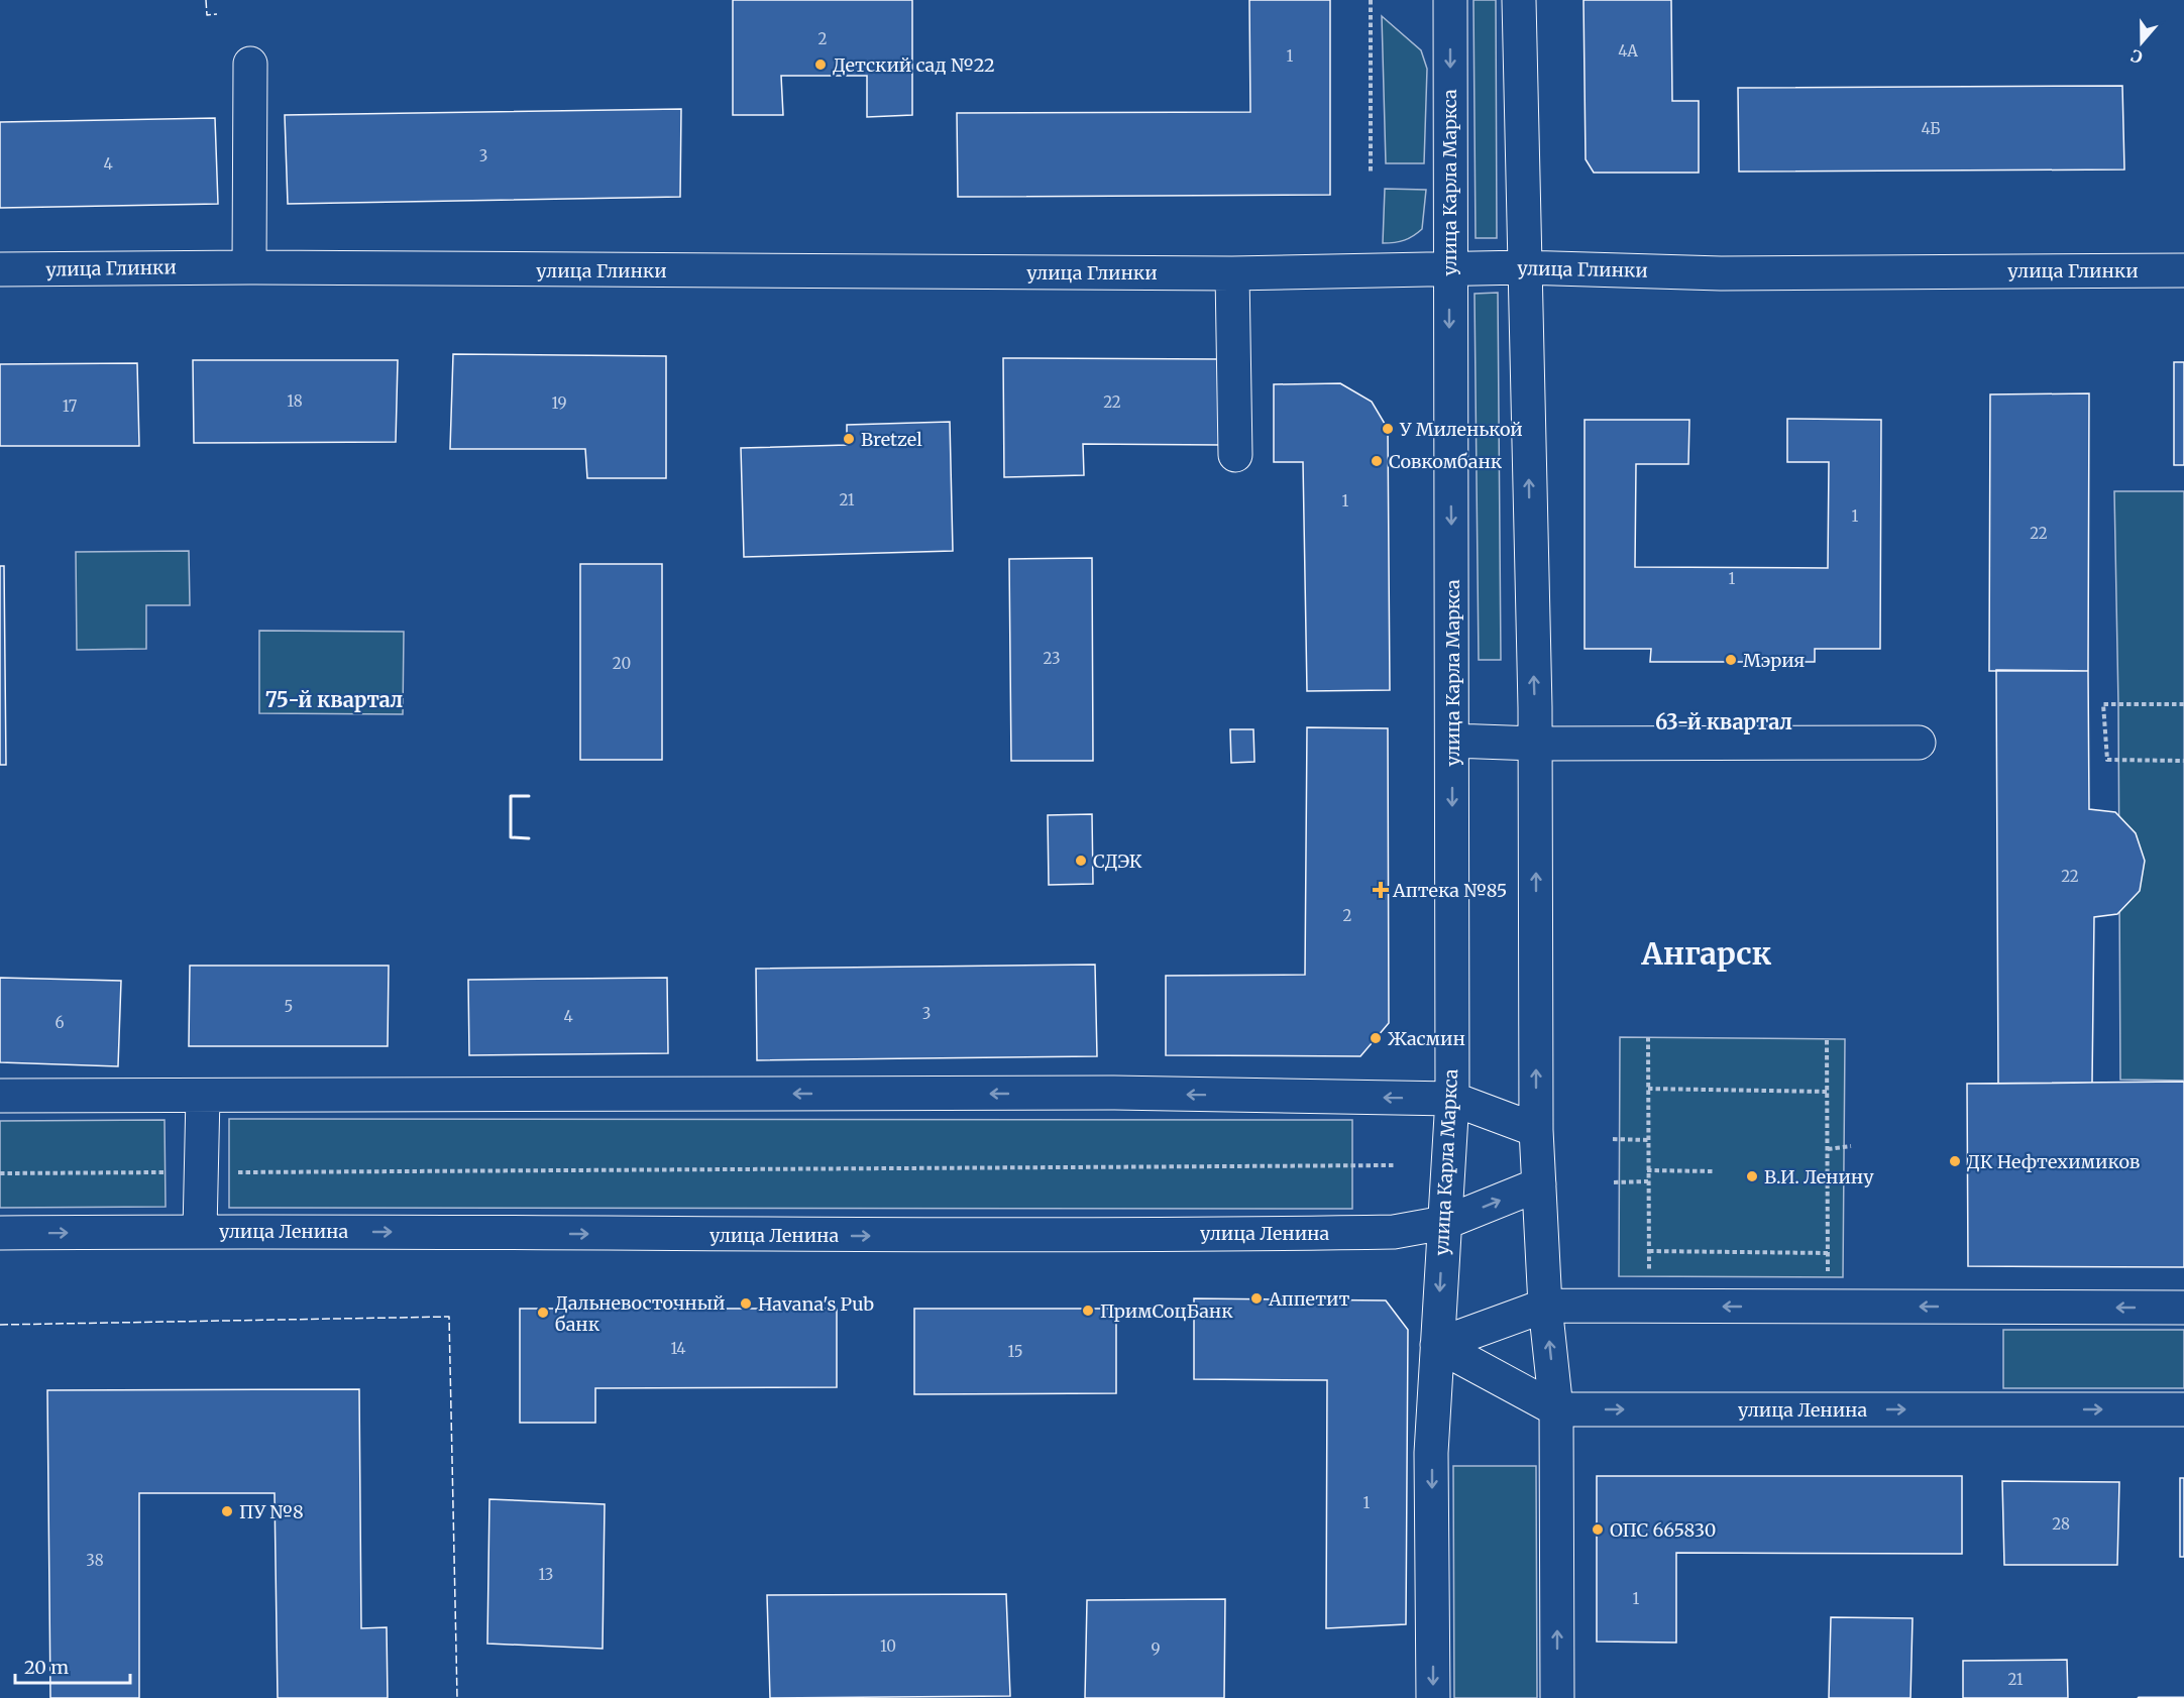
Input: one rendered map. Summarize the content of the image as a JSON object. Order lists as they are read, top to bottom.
{
  "streets": {
    "street": ["улица Карла Маркса", "улица Глинки", "улица Ленина"]
  },
  "crossings": [
    ["улица Карла Маркса", "улица Глинки"],
    ["улица Карла Маркса", "улица Ленина"]
  ],
  "districts": ["75-й квартал", "63-й квартал", "Ангарск"],
  "places": {
    "other": [
      "Детский сад №22",
      "У Миленькой",
      "Bretzel",
      "Совкомбанк",
      "Мэрия",
      "СДЭК",
      "Жасмин",
      "ДК Нефтехимиков",
      "В.И. Ленину",
      "Аппетит",
      "Havana's Pub",
      "ПримСоцБанк",
      "Дальневосточный банк",
      "ПУ №8",
      "ОПС 665830"
    ],
    "health": ["Аптека №85"]
  },
  "house_numbers": [
    "2",
    "4А",
    "1",
    "4Б",
    "3",
    "4",
    "18",
    "22",
    "19",
    "17",
    "21",
    "1",
    "1",
    "22",
    "1",
    "23",
    "20",
    "22",
    "2",
    "5",
    "3",
    "4",
    "6",
    "14",
    "15",
    "1",
    "28",
    "38",
    "13",
    "1",
    "10",
    "9",
    "21"
  ],
  "scale_bar": "20 m",
  "north": "bottom"
}
